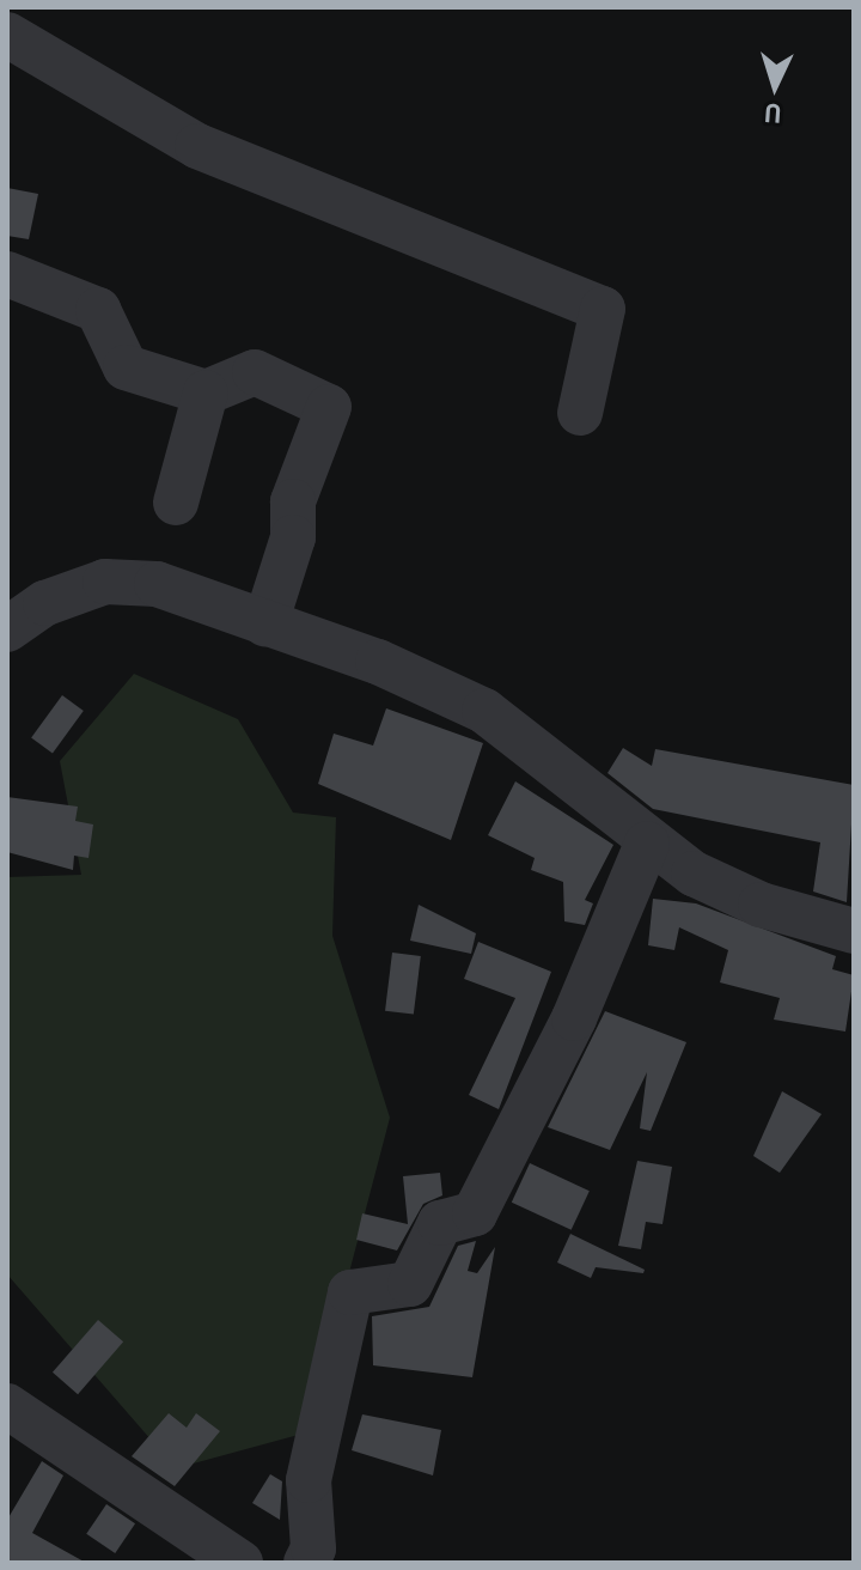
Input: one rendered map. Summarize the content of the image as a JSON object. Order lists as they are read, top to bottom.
{
  "north": "bottom"
}
